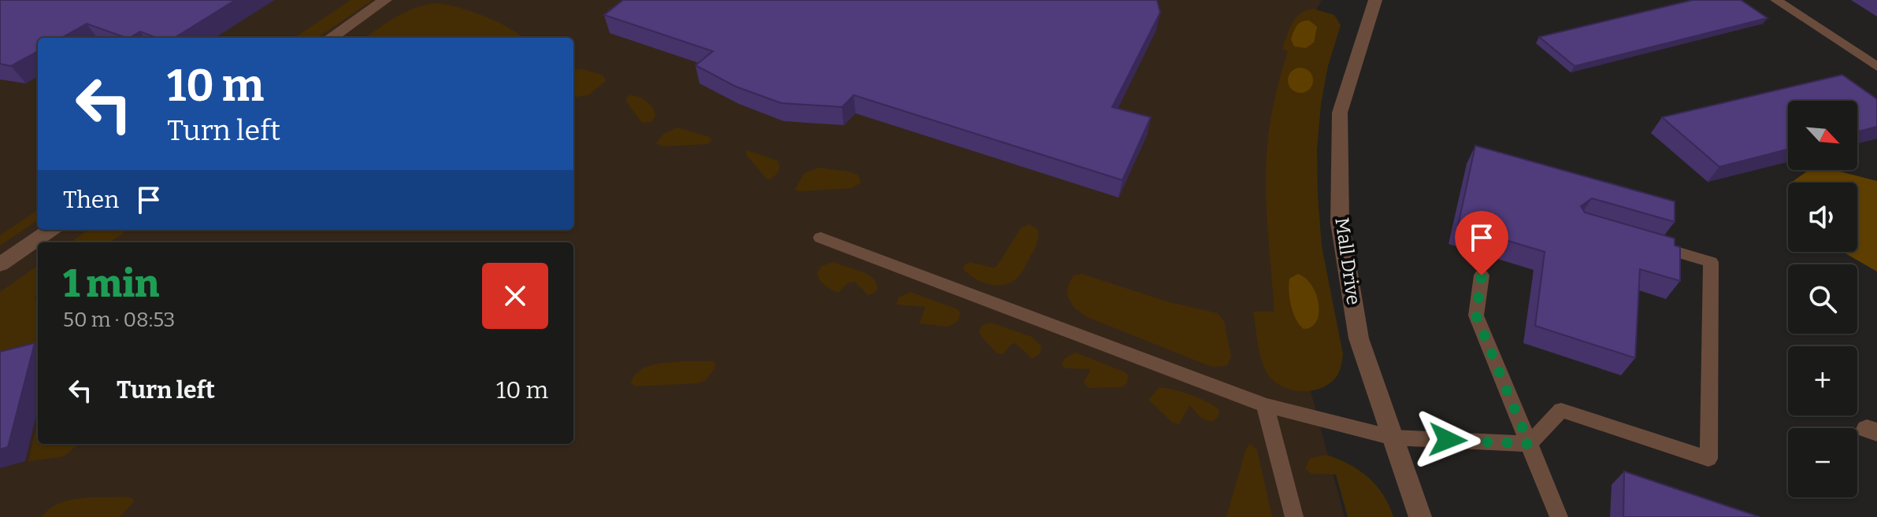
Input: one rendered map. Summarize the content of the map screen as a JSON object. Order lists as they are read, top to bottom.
{
  "streets": {
    "street": ["Mall Drive"]
  },
  "north": "bottom right",
  "page": {
    "turn": ["10 m", "Turn left"],
    "map_buttons": ["+", "−"],
    "then": "Then",
    "heading": ["1 min", "50 m · 08:53"],
    "list": [
      {
        "name": "Turn left",
        "value": "10 m"
      }
    ]
  }
}
